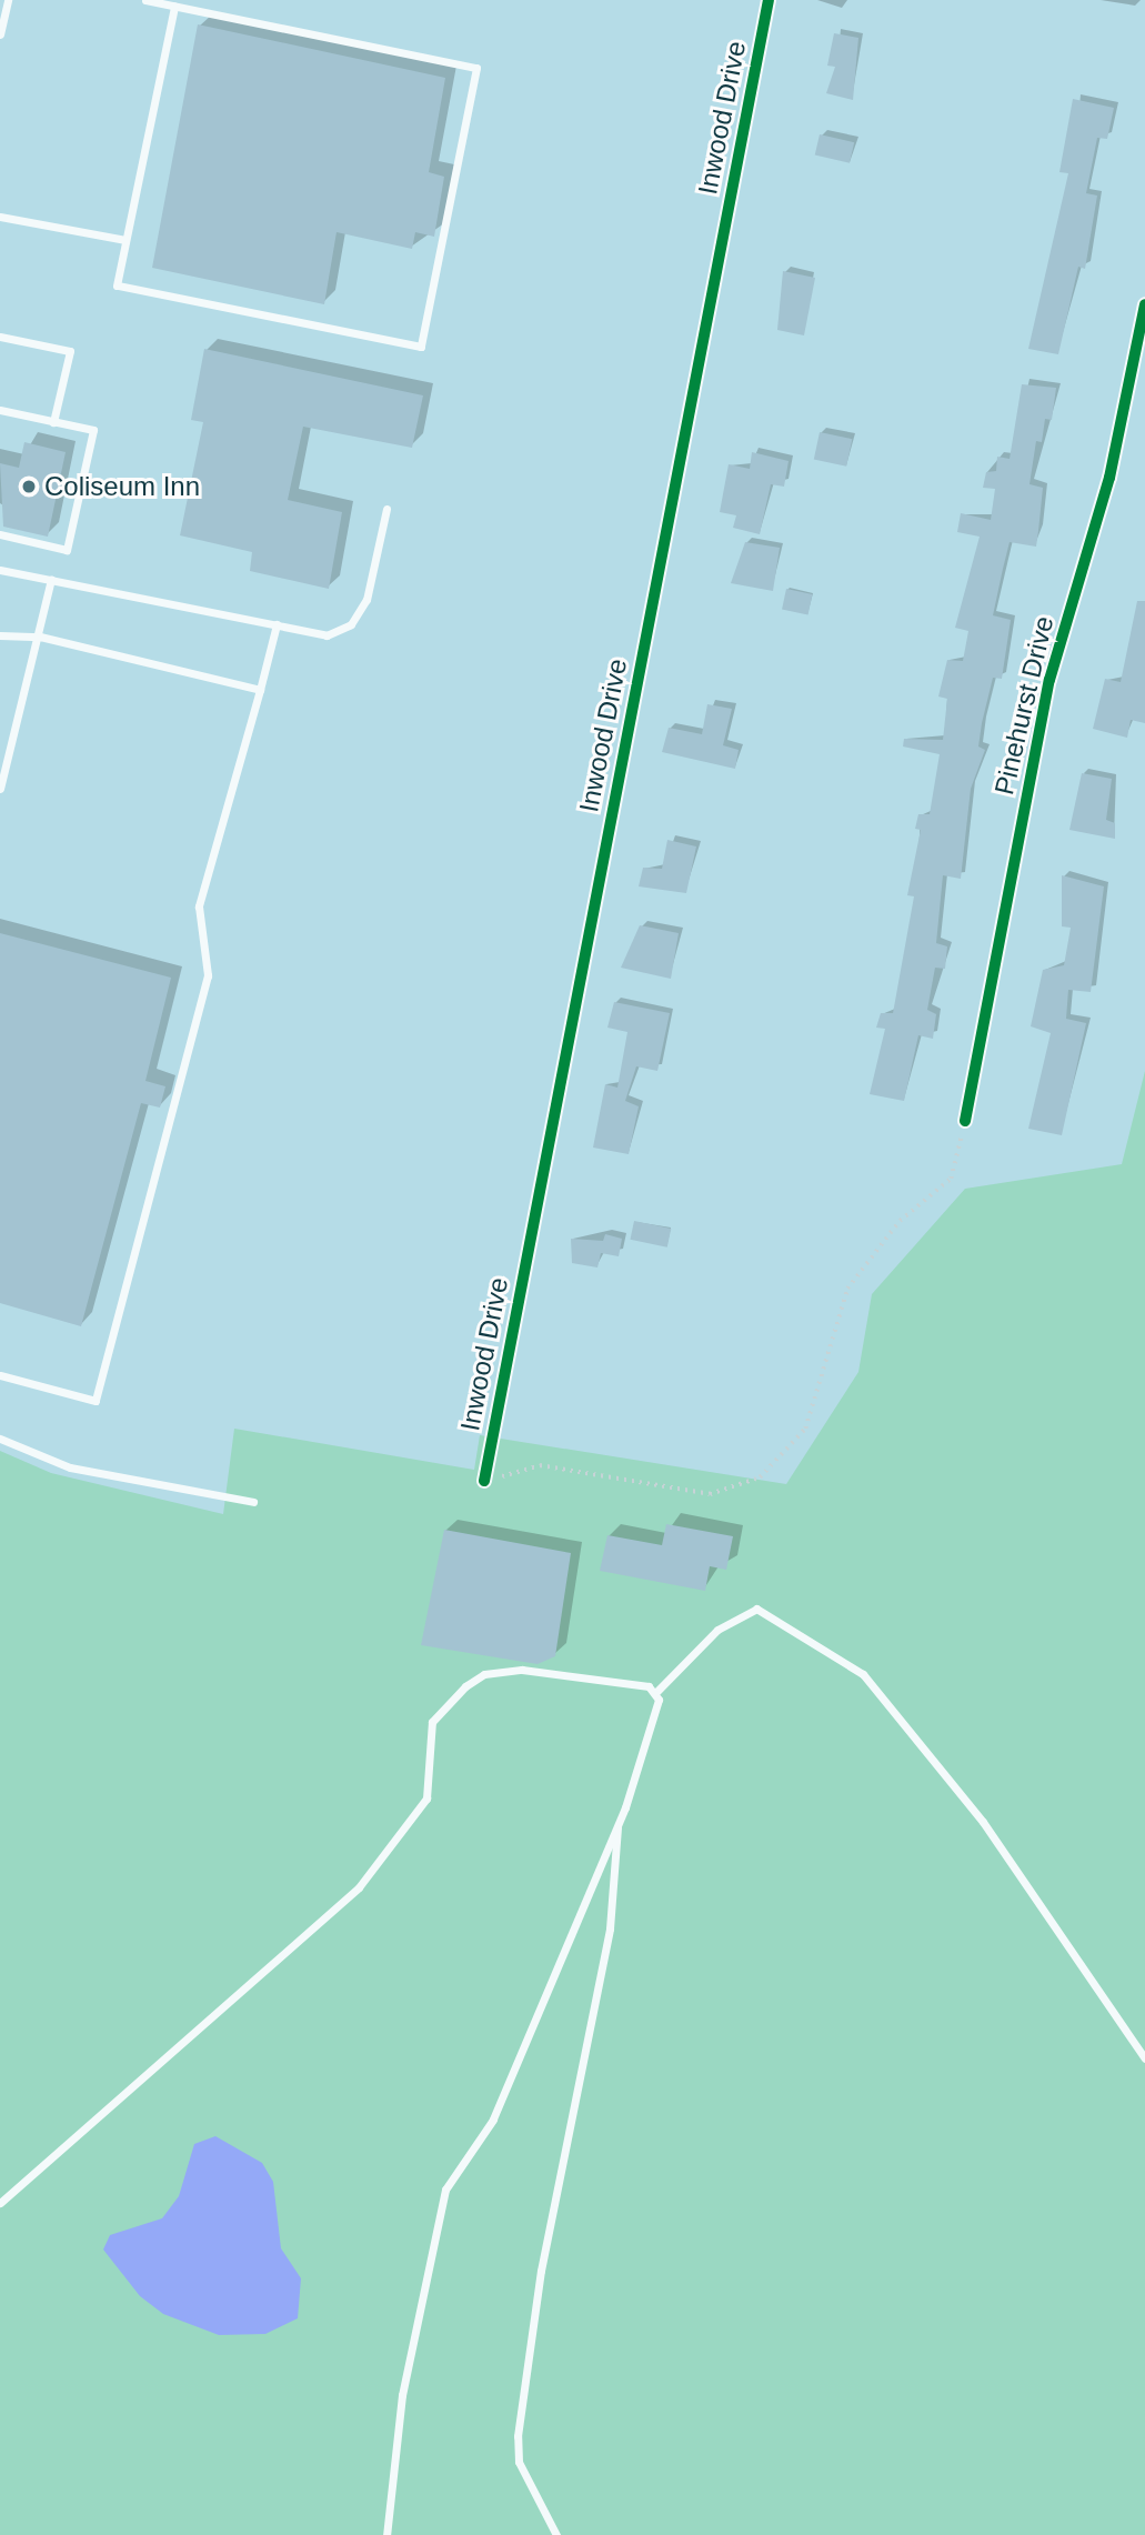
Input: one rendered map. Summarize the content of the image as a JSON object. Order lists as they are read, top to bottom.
{
  "streets": {
    "street": ["Inwood Drive", "Pinehurst Drive"]
  },
  "places": ["Coliseum Inn"]
}
